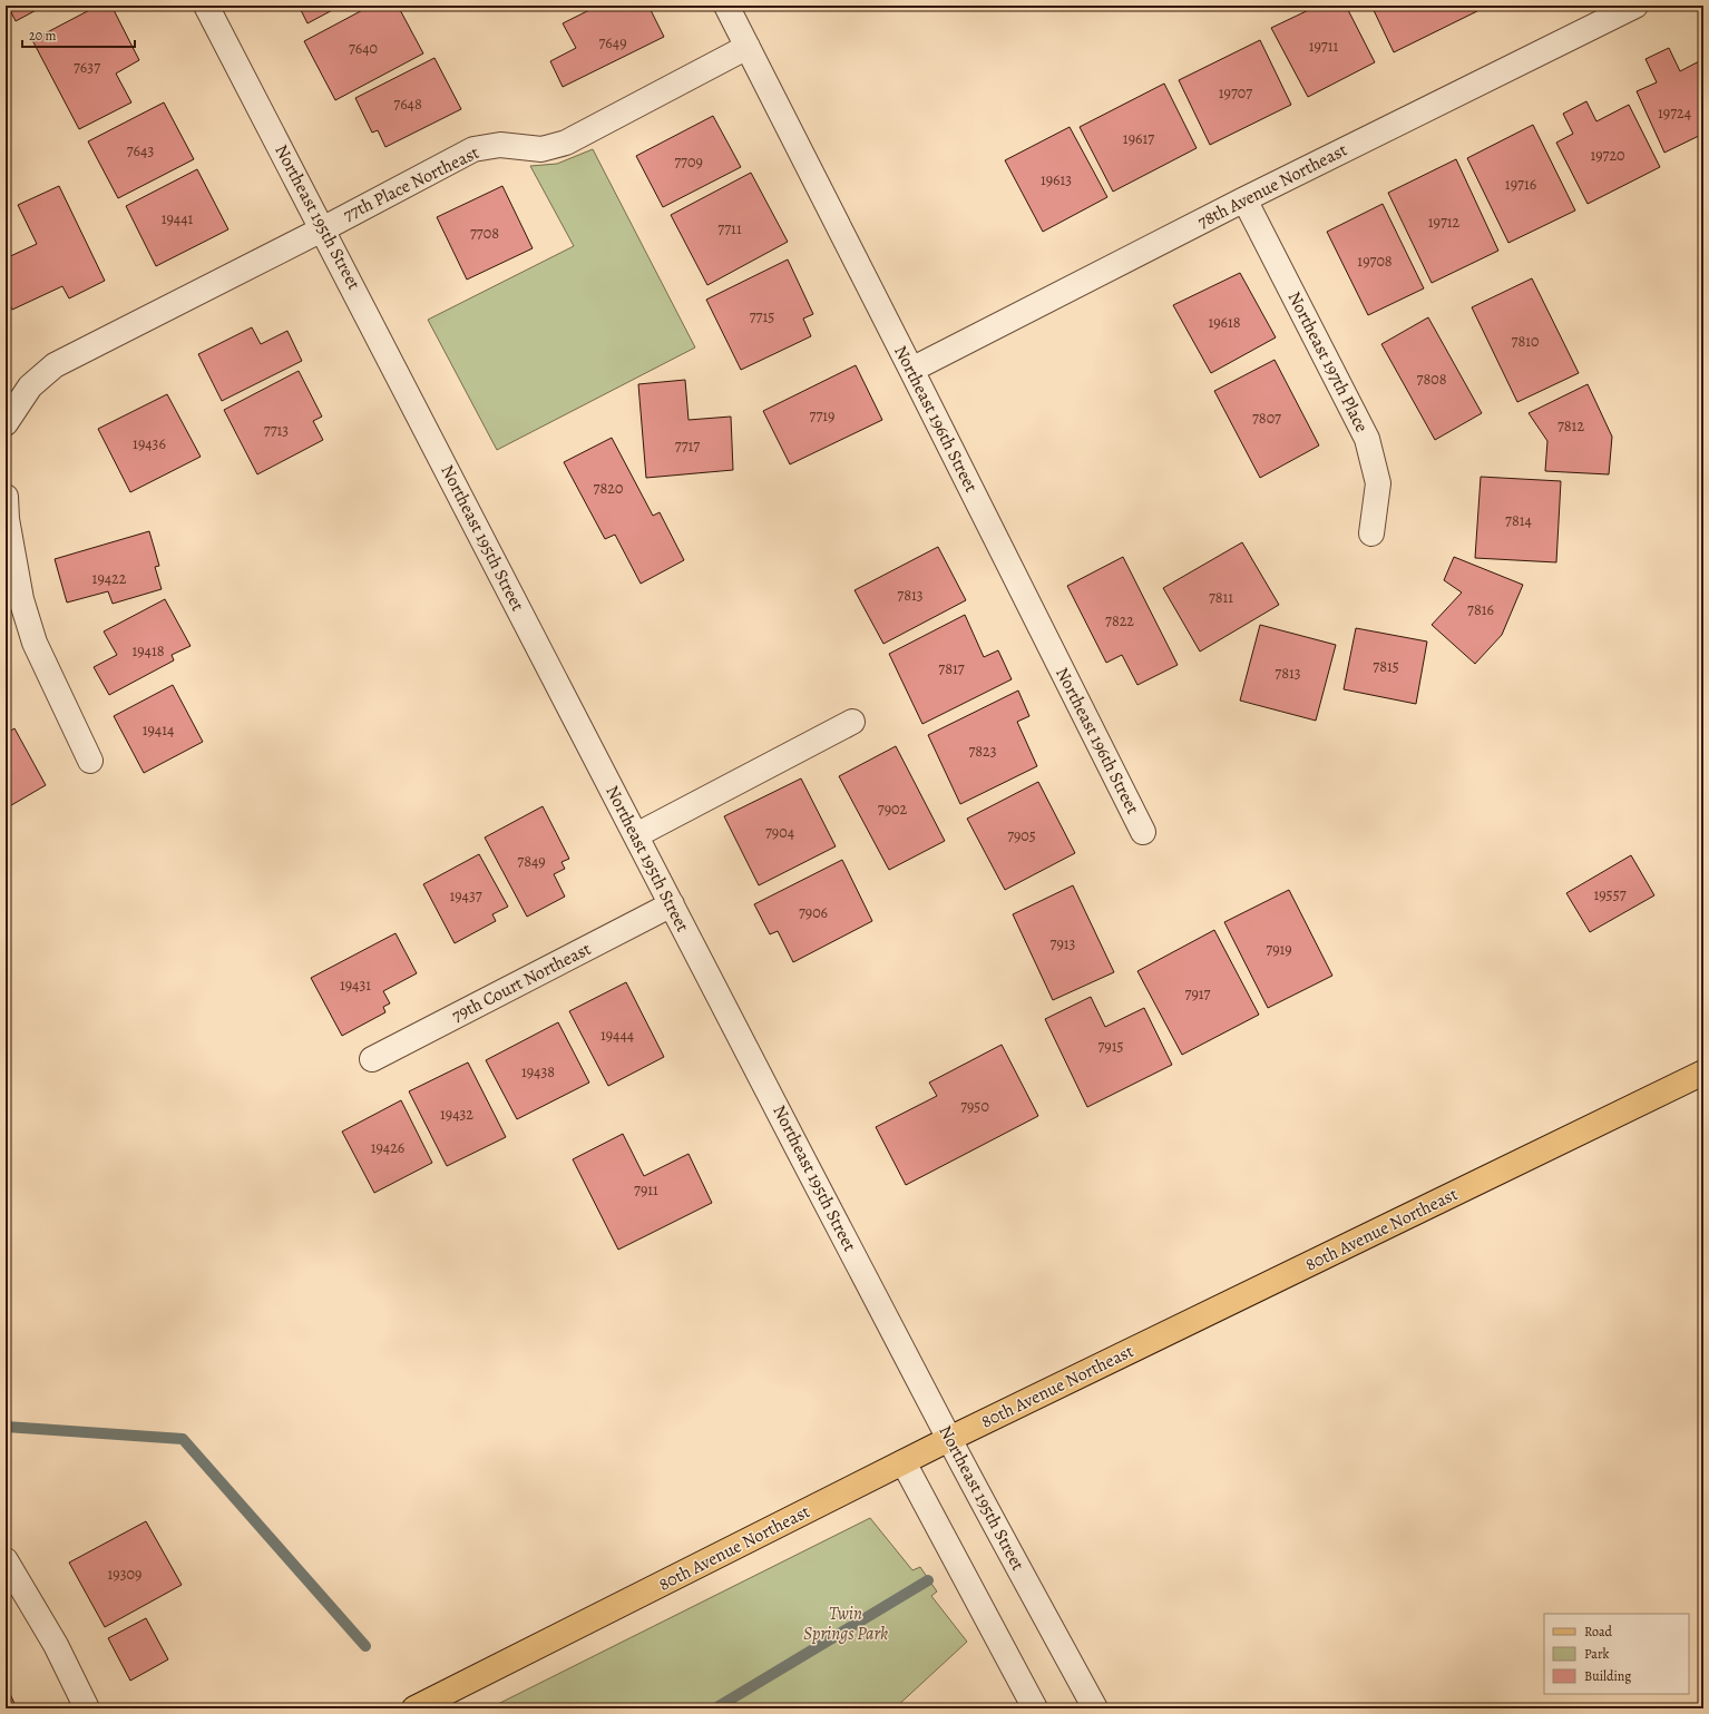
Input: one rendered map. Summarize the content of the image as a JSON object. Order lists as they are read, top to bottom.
{
  "streets": {
    "main road": ["80th Avenue Northeast"],
    "street": [
      "77th Place Northeast",
      "78th Avenue Northeast",
      "Northeast 195th Street",
      "Northeast 197th Place",
      "Northeast 196th Street",
      "79th Court Northeast"
    ]
  },
  "crossings": [
    ["77th Place Northeast", "Northeast 195th Street"],
    ["77th Place Northeast", "Northeast 196th Street"],
    ["78th Avenue Northeast", "Northeast 197th Place"],
    ["78th Avenue Northeast", "Northeast 196th Street"],
    ["Northeast 195th Street", "79th Court Northeast"],
    ["Northeast 195th Street", "80th Avenue Northeast"]
  ],
  "parks": ["Twin Springs Park"],
  "house_numbers": [
    "7649",
    "19711",
    "7640",
    "7637",
    "19707",
    "7648",
    "19724",
    "19617",
    "7643",
    "19720",
    "7709",
    "19613",
    "19716",
    "19441",
    "19712",
    "7711",
    "7708",
    "19708",
    "7715",
    "19618",
    "7810",
    "7808",
    "7719",
    "7807",
    "7812",
    "7713",
    "19436",
    "7717",
    "7820",
    "7814",
    "19422",
    "7813",
    "7811",
    "7816",
    "7822",
    "19418",
    "7815",
    "7817",
    "7813",
    "19414",
    "7823",
    "7902",
    "7904",
    "7905",
    "7849",
    "19557",
    "19437",
    "7906",
    "7913",
    "7919",
    "19431",
    "7917",
    "19444",
    "7915",
    "19438",
    "7950",
    "19432",
    "19426",
    "7911",
    "19309"
  ],
  "legend": ["Road", "Park", "Building"],
  "scale_bar": "20 m"
}
